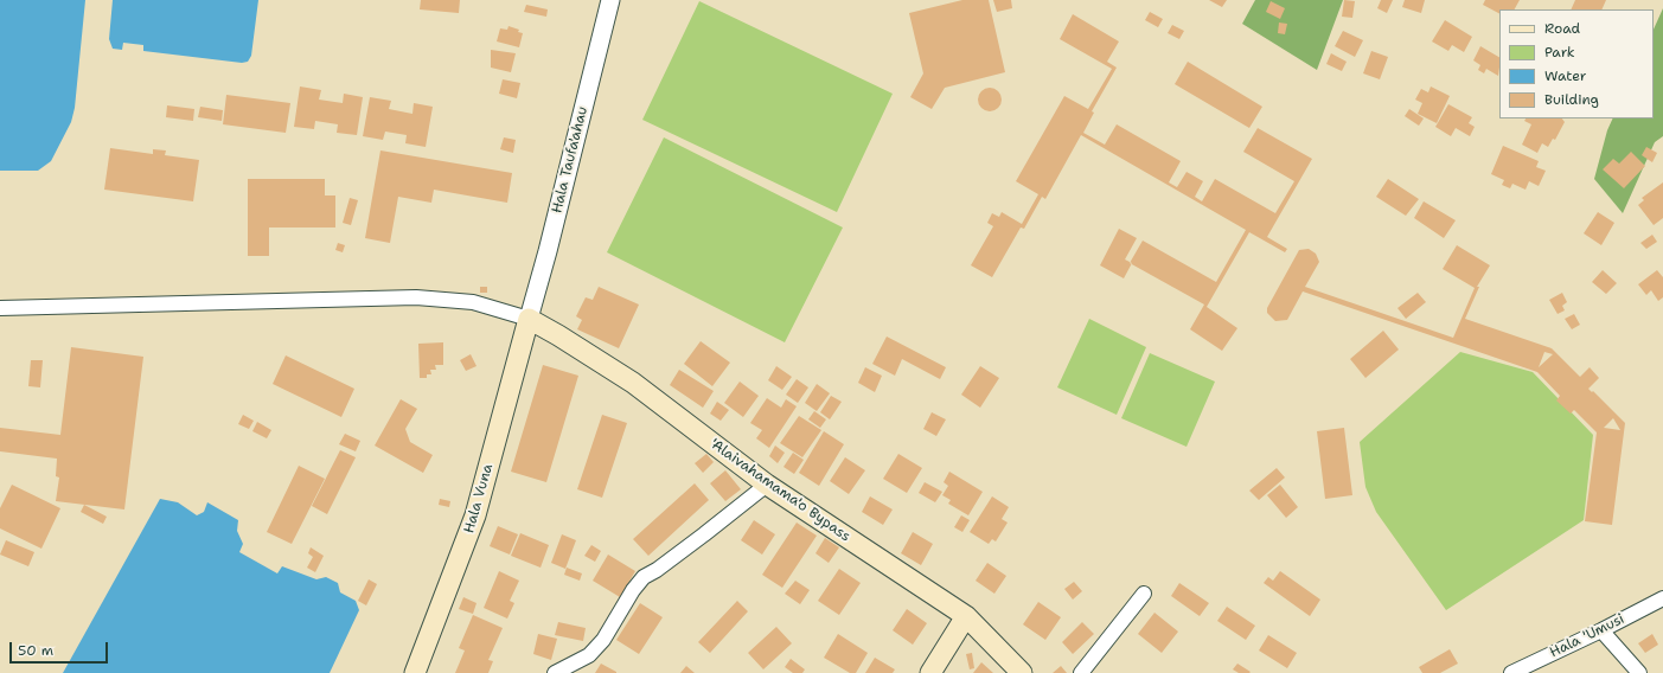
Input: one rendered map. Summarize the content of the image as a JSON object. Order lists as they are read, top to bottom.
{
  "streets": {
    "main road": ["'Alaivahamama'o Bypass", "Hala Vuna"],
    "street": ["Hala Taufa'ahau", "Hala 'Umusi"]
  },
  "crossings": [
    ["Hala Taufa'ahau", "'Alaivahamama'o Bypass"],
    ["Hala Taufa'ahau", "Hala Vuna"],
    ["'Alaivahamama'o Bypass", "Hala Vuna"]
  ],
  "legend": [
    "Road",
    "Park",
    "Water",
    "Building"
  ],
  "scale_bar": "50 m"
}
